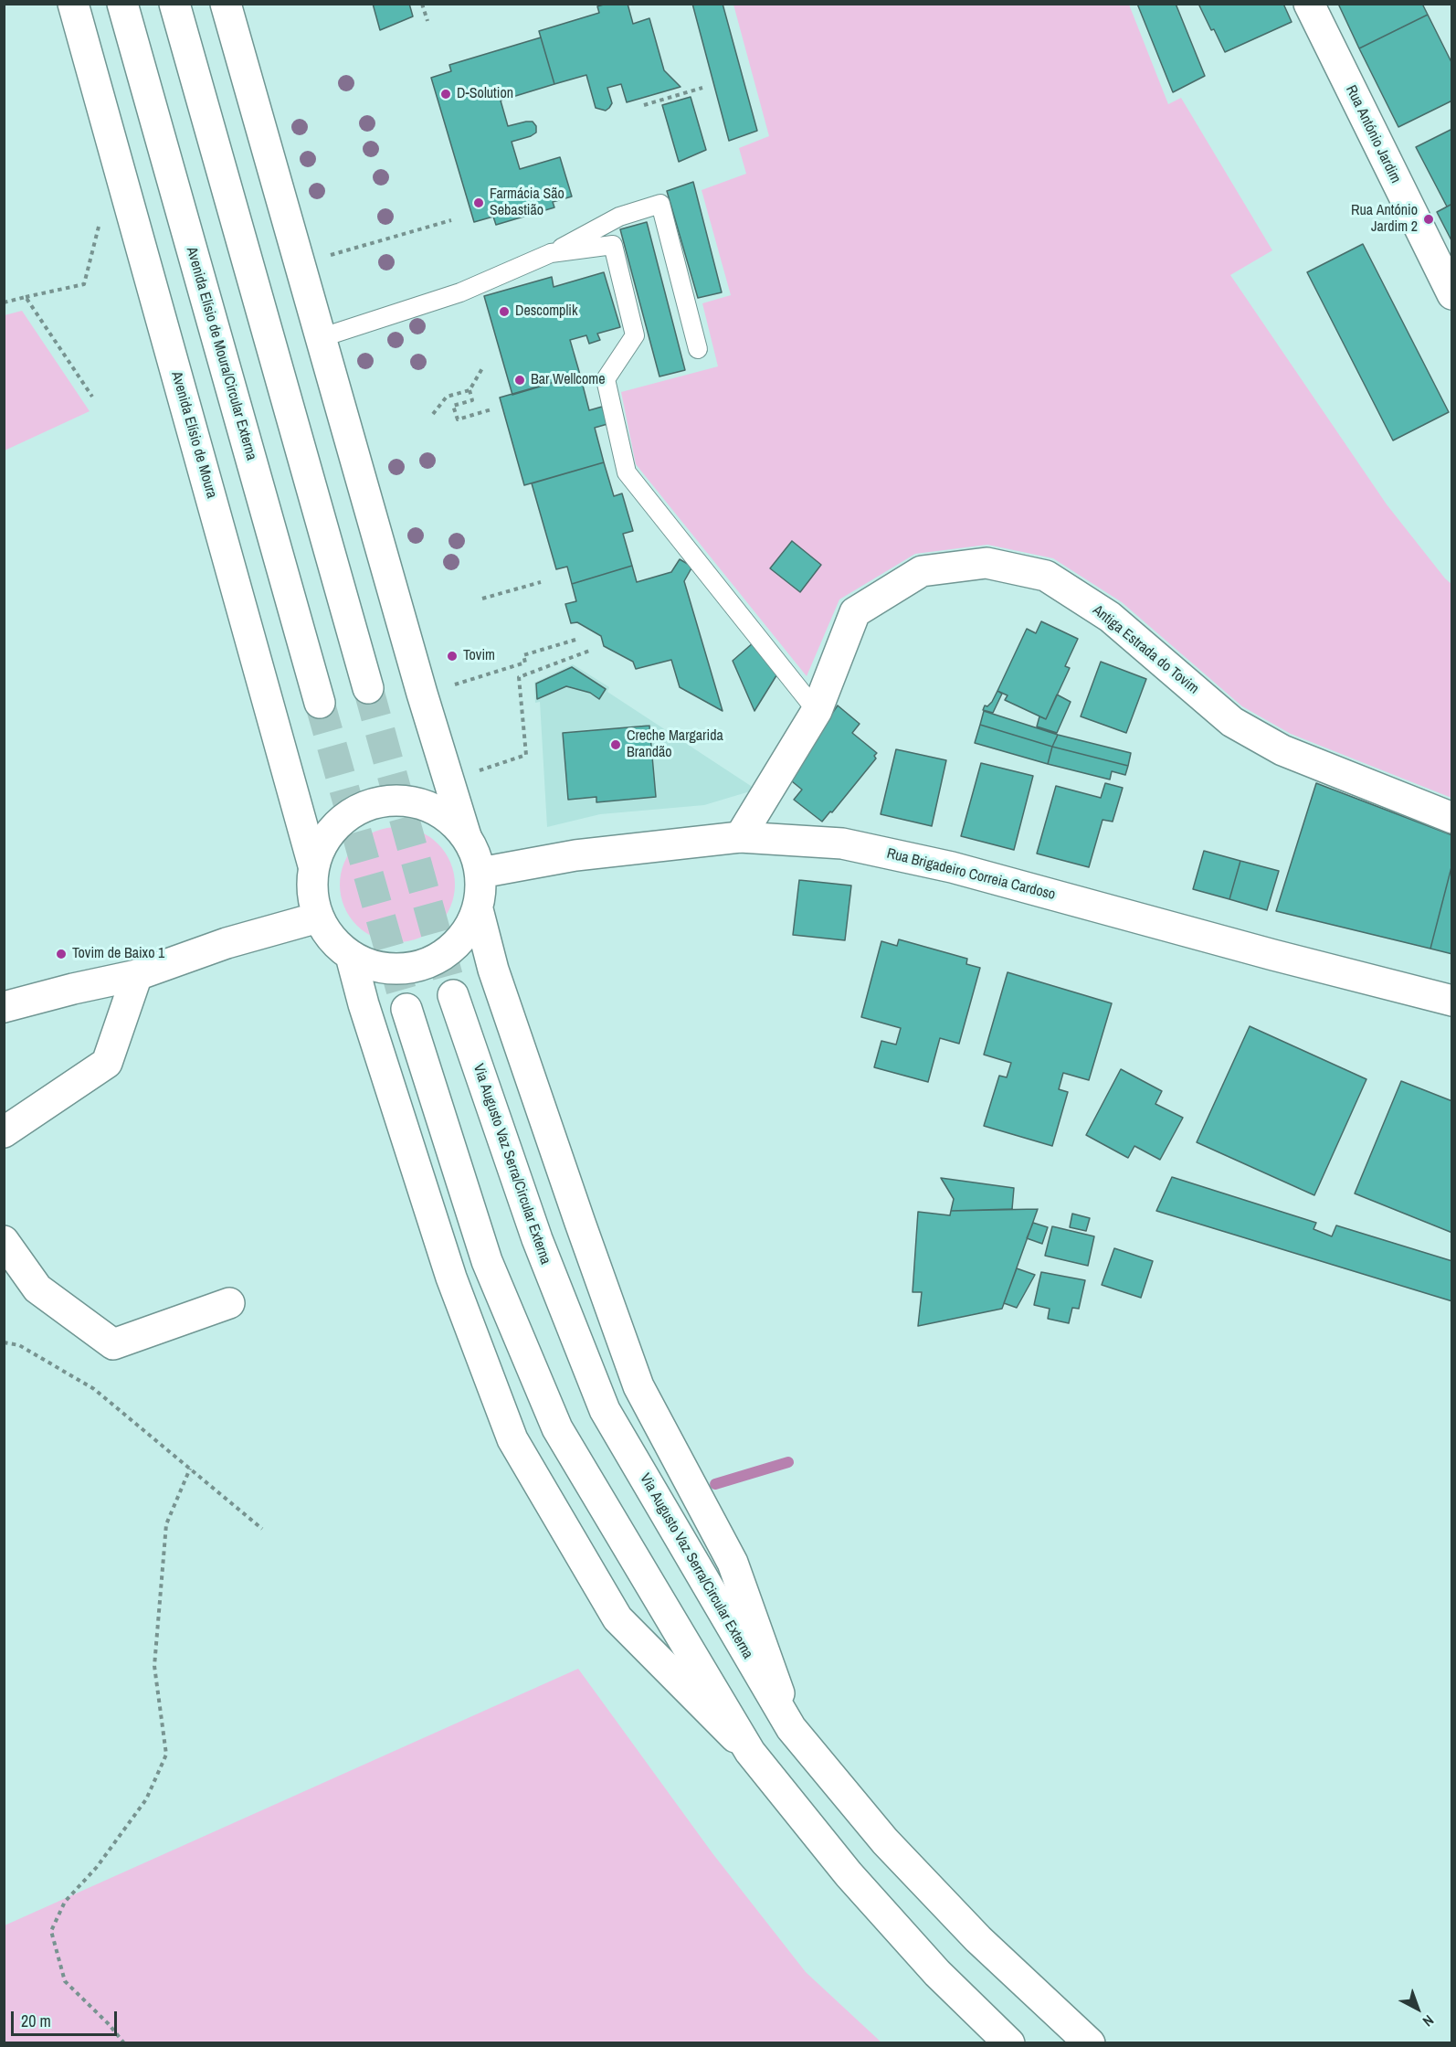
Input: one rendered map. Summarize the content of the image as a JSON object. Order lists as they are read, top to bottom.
{
  "streets": {
    "main road": [
      "Rua António Jardim",
      "Avenida Elísio de Moura/Circular Externa",
      "Avenida Elísio de Moura",
      "Antiga Estrada do Tovim",
      "Rua Brigadeiro Correia Cardoso",
      "Via Augusto Vaz Serra/Circular Externa"
    ]
  },
  "crossings": [
    ["Avenida Elísio de Moura", "Rua Brigadeiro Correia Cardoso"],
    ["Antiga Estrada do Tovim", "Rua Brigadeiro Correia Cardoso"]
  ],
  "places": [
    "D-Solution",
    "Farmácia São Sebastião",
    "Rua António Jardim 2",
    "Descomplik",
    "Bar Wellcome",
    "Tovim",
    "Creche Margarida Brandão",
    "Tovim de Baixo 1"
  ],
  "scale_bar": "20 m",
  "north": "bottom right"
}
